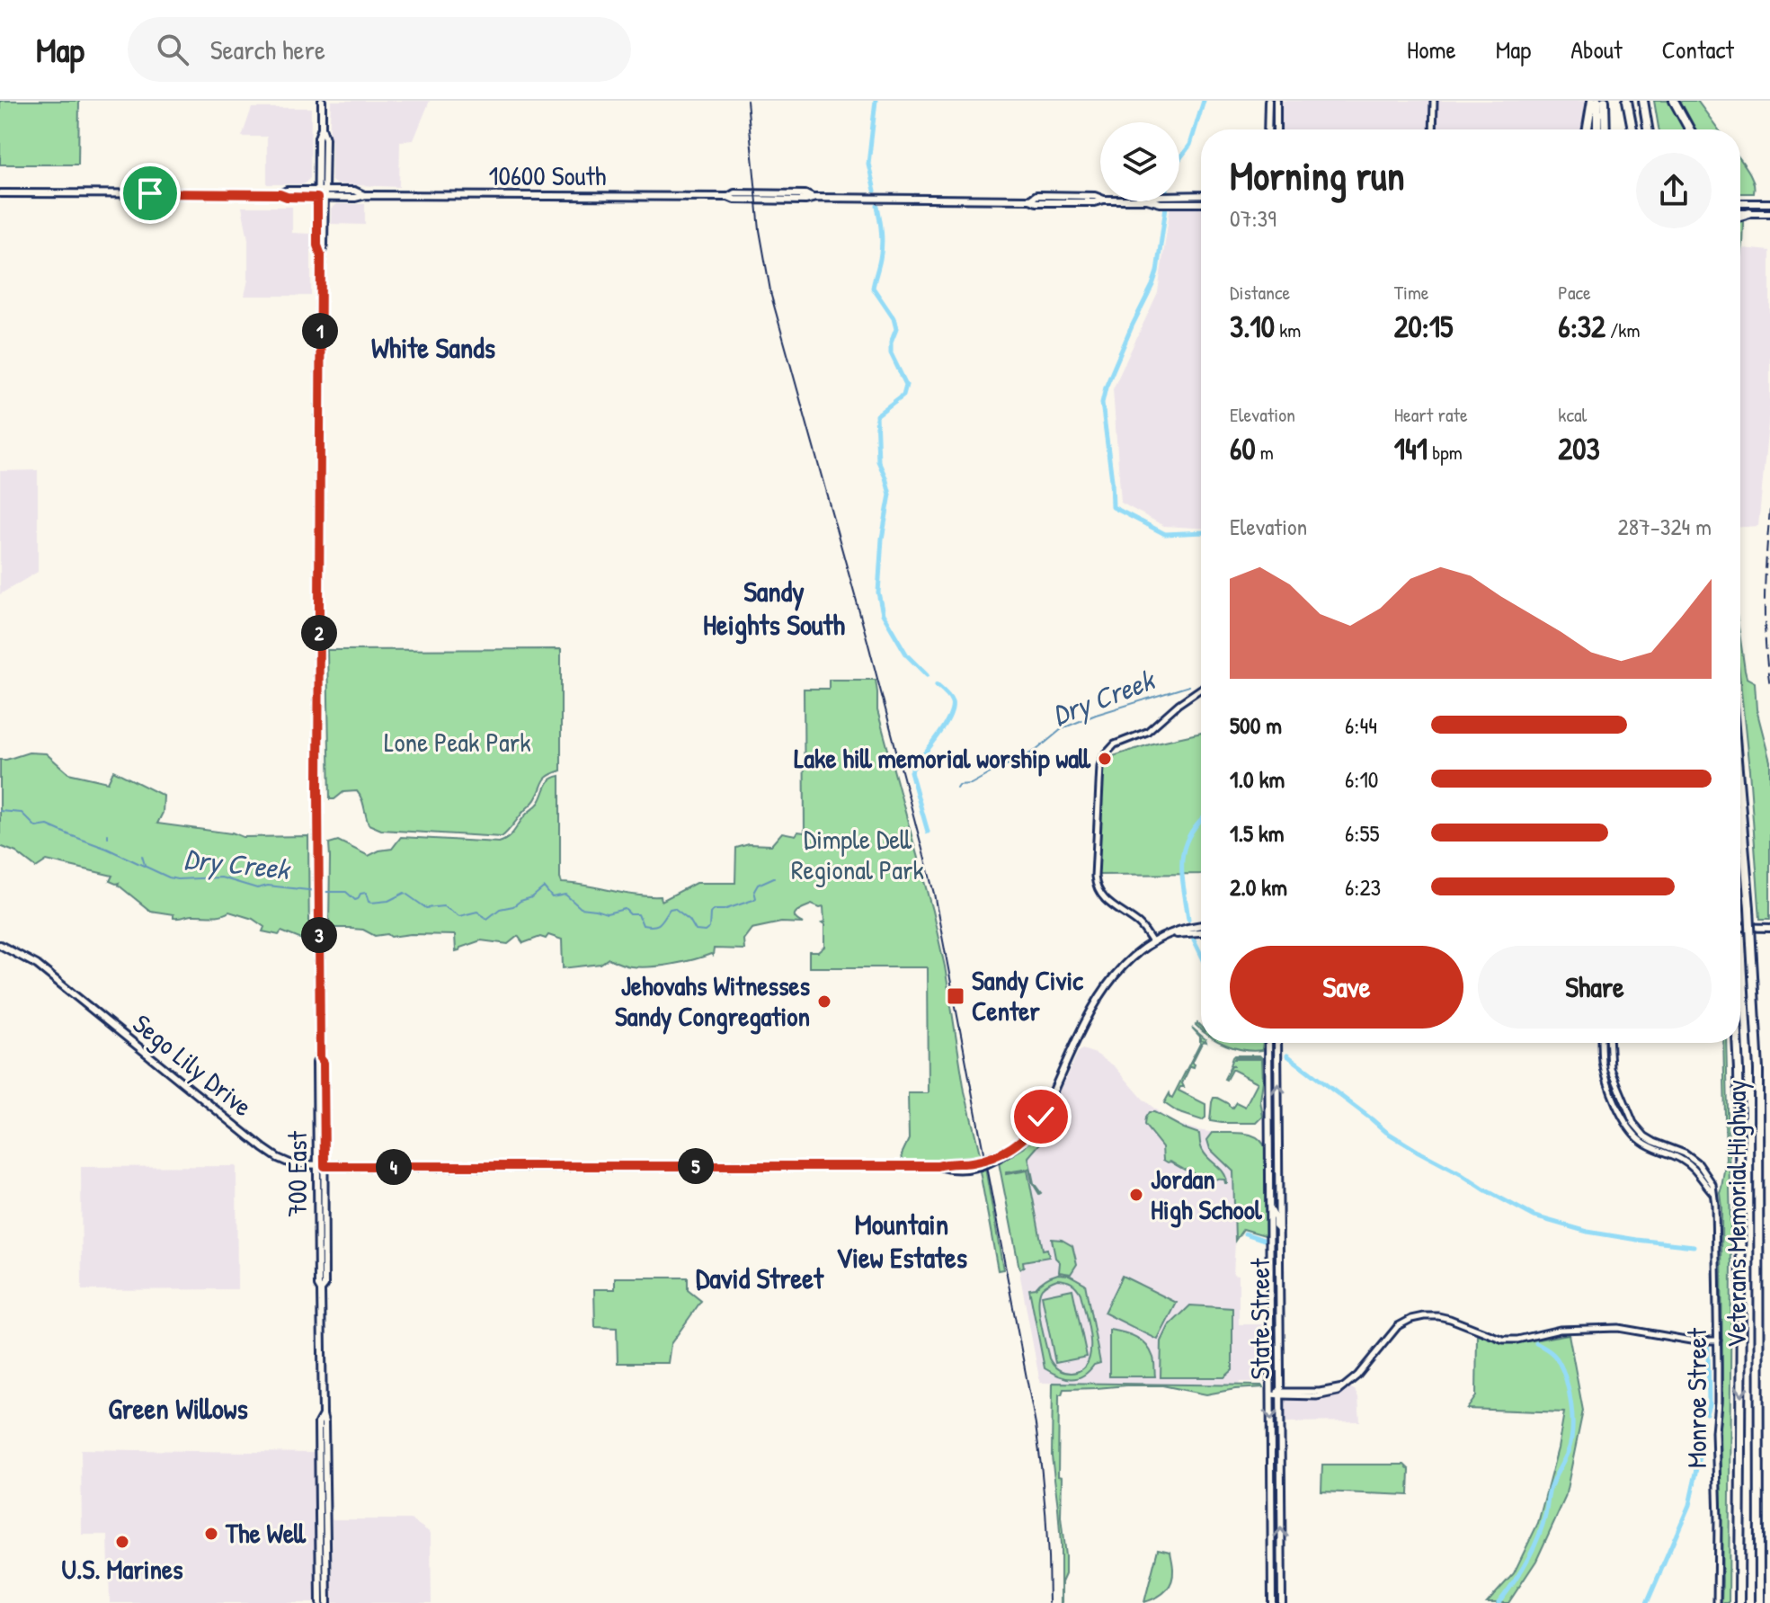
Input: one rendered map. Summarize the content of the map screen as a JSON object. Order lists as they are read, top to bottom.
{
  "streets": {
    "highway": ["Veterans Memorial Highway"],
    "main road": [
      "10600 South",
      "Sego Lily Drive",
      "700 East",
      "State Street"
    ],
    "street": ["Monroe Street"]
  },
  "crossings": [
    ["10600 South", "700 East"],
    ["Sego Lily Drive", "700 East"]
  ],
  "districts": [
    "White Sands",
    "Sandy Heights South",
    "Mountain View Estates",
    "David Street",
    "Green Willows"
  ],
  "water": ["Dry Creek"],
  "parks": ["Lone Peak Park", "Dimple Dell Regional Park"],
  "places": {
    "other": [
      "Lake hill memorial worship wall",
      "Jehovahs Witnesses Sandy Congregation",
      "Jordan High School",
      "The Well",
      "U.S. Marines"
    ],
    "transit": ["Sandy Civic Center"]
  },
  "page": {
    "header": "Map",
    "search": "Search here",
    "nav": [
      "Home",
      "Map",
      "About",
      "Contact"
    ],
    "heading": ["Morning run", "07:39"],
    "stats": [
      ["Distance", "3.10 km"],
      ["Time", "20:15"],
      ["Pace", "6:32 /km"],
      ["Elevation", "60 m"],
      ["Heart rate", "141 bpm"],
      ["kcal", "203"]
    ],
    "pins": [
      "1",
      "2",
      "3",
      "5",
      "4"
    ],
    "chart": ["Elevation", "287–324 m"],
    "list": [
      {
        "name": "500 m",
        "note": "6:44"
      },
      {
        "name": "1.0 km",
        "note": "6:10"
      },
      {
        "name": "1.5 km",
        "note": "6:55"
      },
      {
        "name": "2.0 km",
        "note": "6:23"
      }
    ],
    "buttons": ["Save", "Share"]
  }
}
